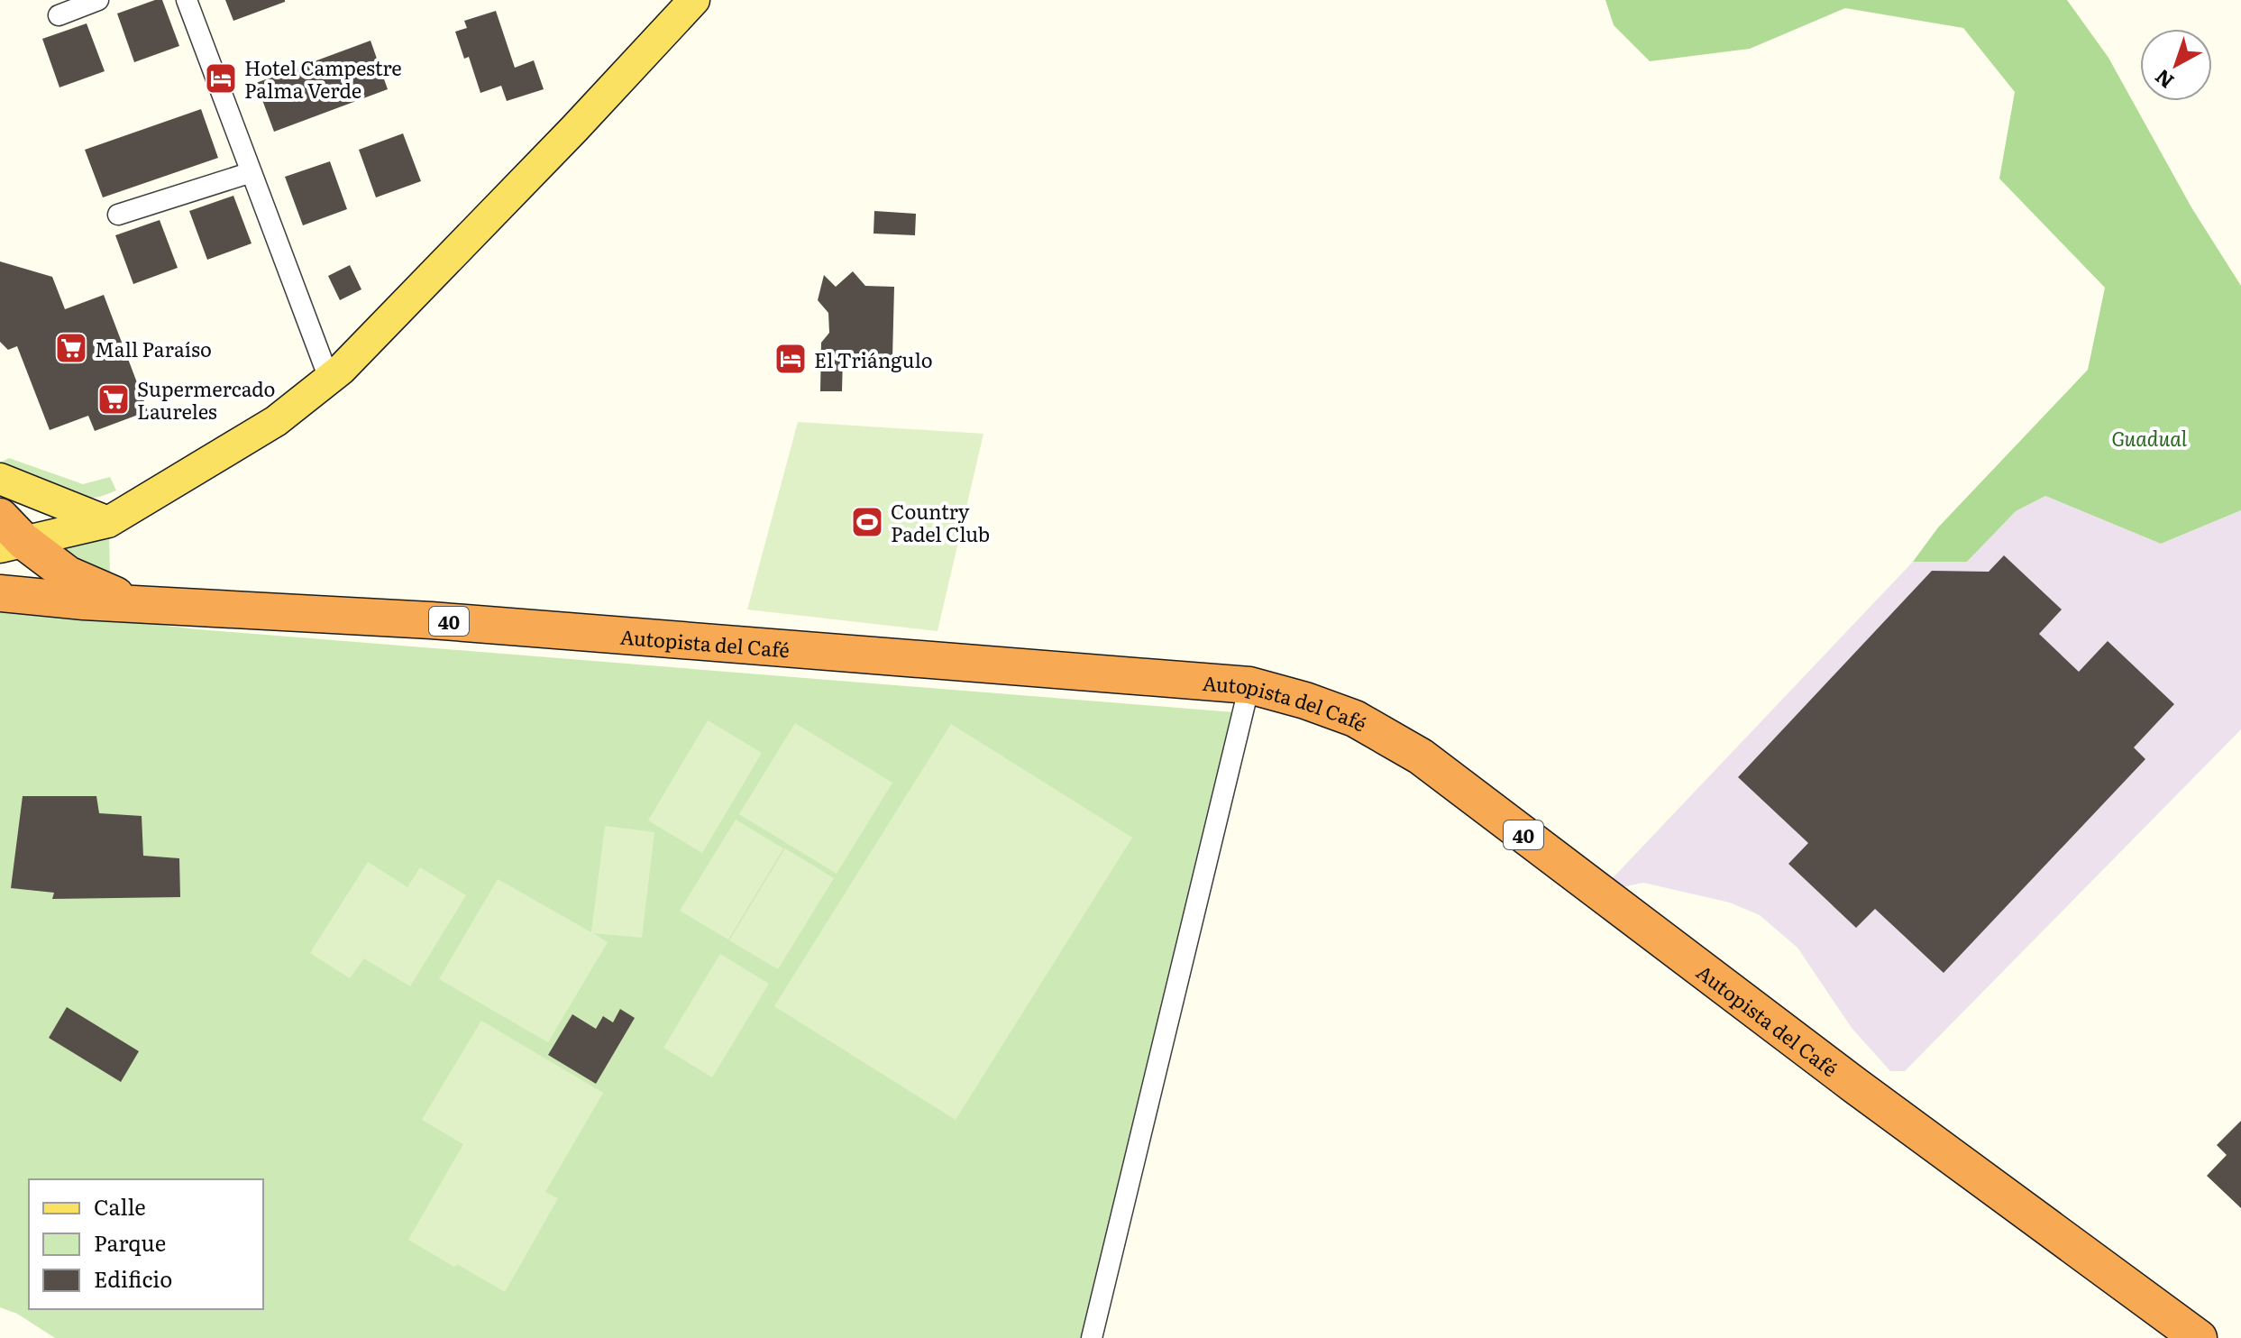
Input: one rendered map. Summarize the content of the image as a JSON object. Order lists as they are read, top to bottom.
{
  "streets": {
    "highway": ["40", "Autopista del Café"]
  },
  "parks": ["Guadual"],
  "places": {
    "hotel": ["Hotel Campestre Palma Verde", "El Triángulo"],
    "supermarket": ["Mall Paraíso", "Supermercado Laureles"],
    "sports": ["Country Padel Club"]
  },
  "legend": ["Calle", "Parque", "Edificio"],
  "north": "bottom left"
}
